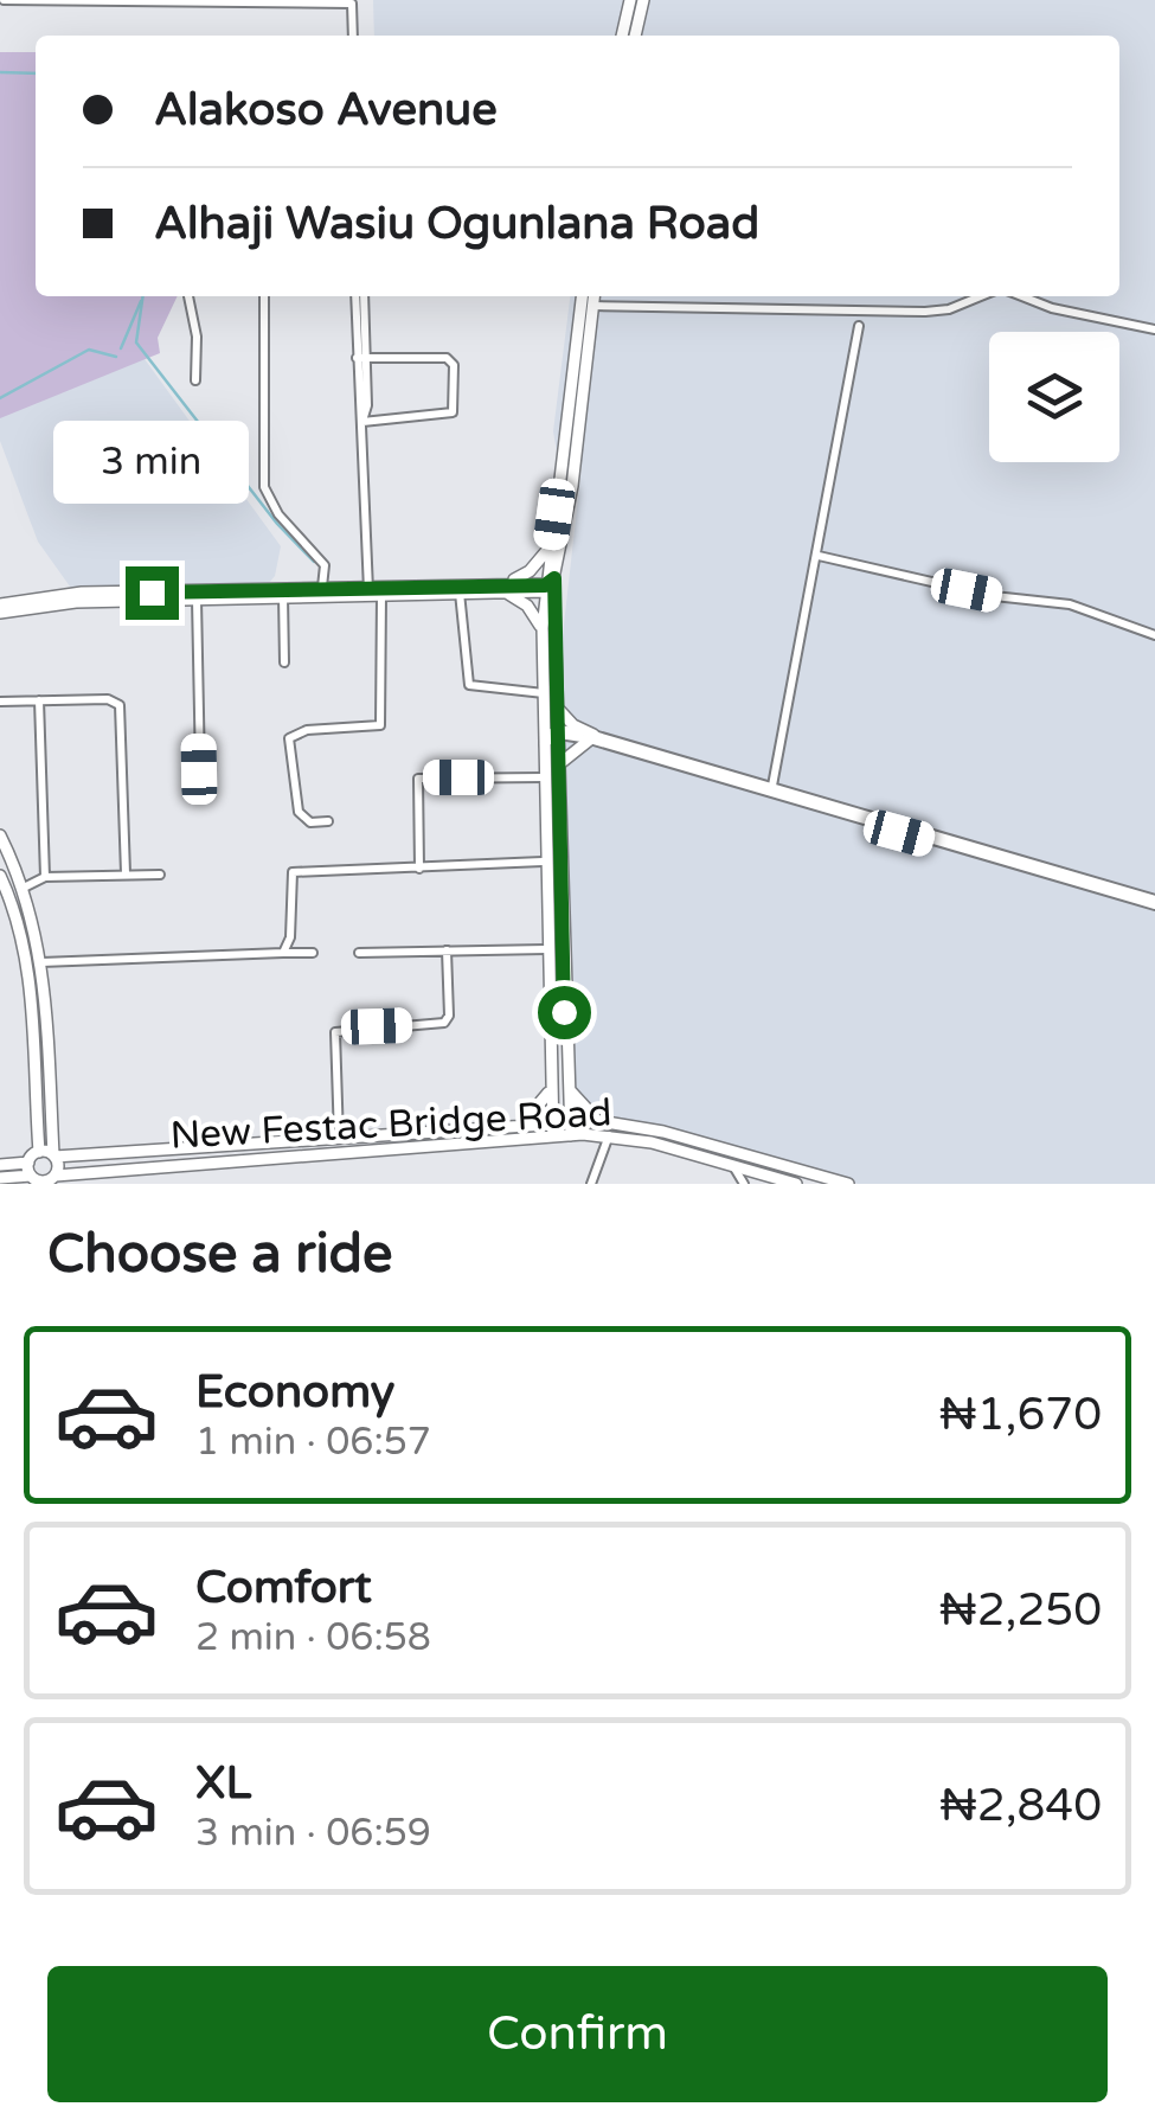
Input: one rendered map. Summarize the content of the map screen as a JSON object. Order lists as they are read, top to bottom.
{
  "streets": {
    "street": ["New Festac Bridge Road"]
  },
  "page": {
    "banner": ["Alakoso Avenue", "Alhaji Wasiu Ogunlana Road"],
    "bubble": "3 min",
    "heading": "Choose a ride",
    "list": [
      {
        "name": "Economy",
        "note": "1 min · 06:57",
        "value": "₦1,670"
      },
      {
        "name": "Comfort",
        "note": "2 min · 06:58",
        "value": "₦2,250"
      },
      {
        "name": "XL",
        "note": "3 min · 06:59",
        "value": "₦2,840"
      }
    ],
    "buttons": "Confirm"
  }
}
